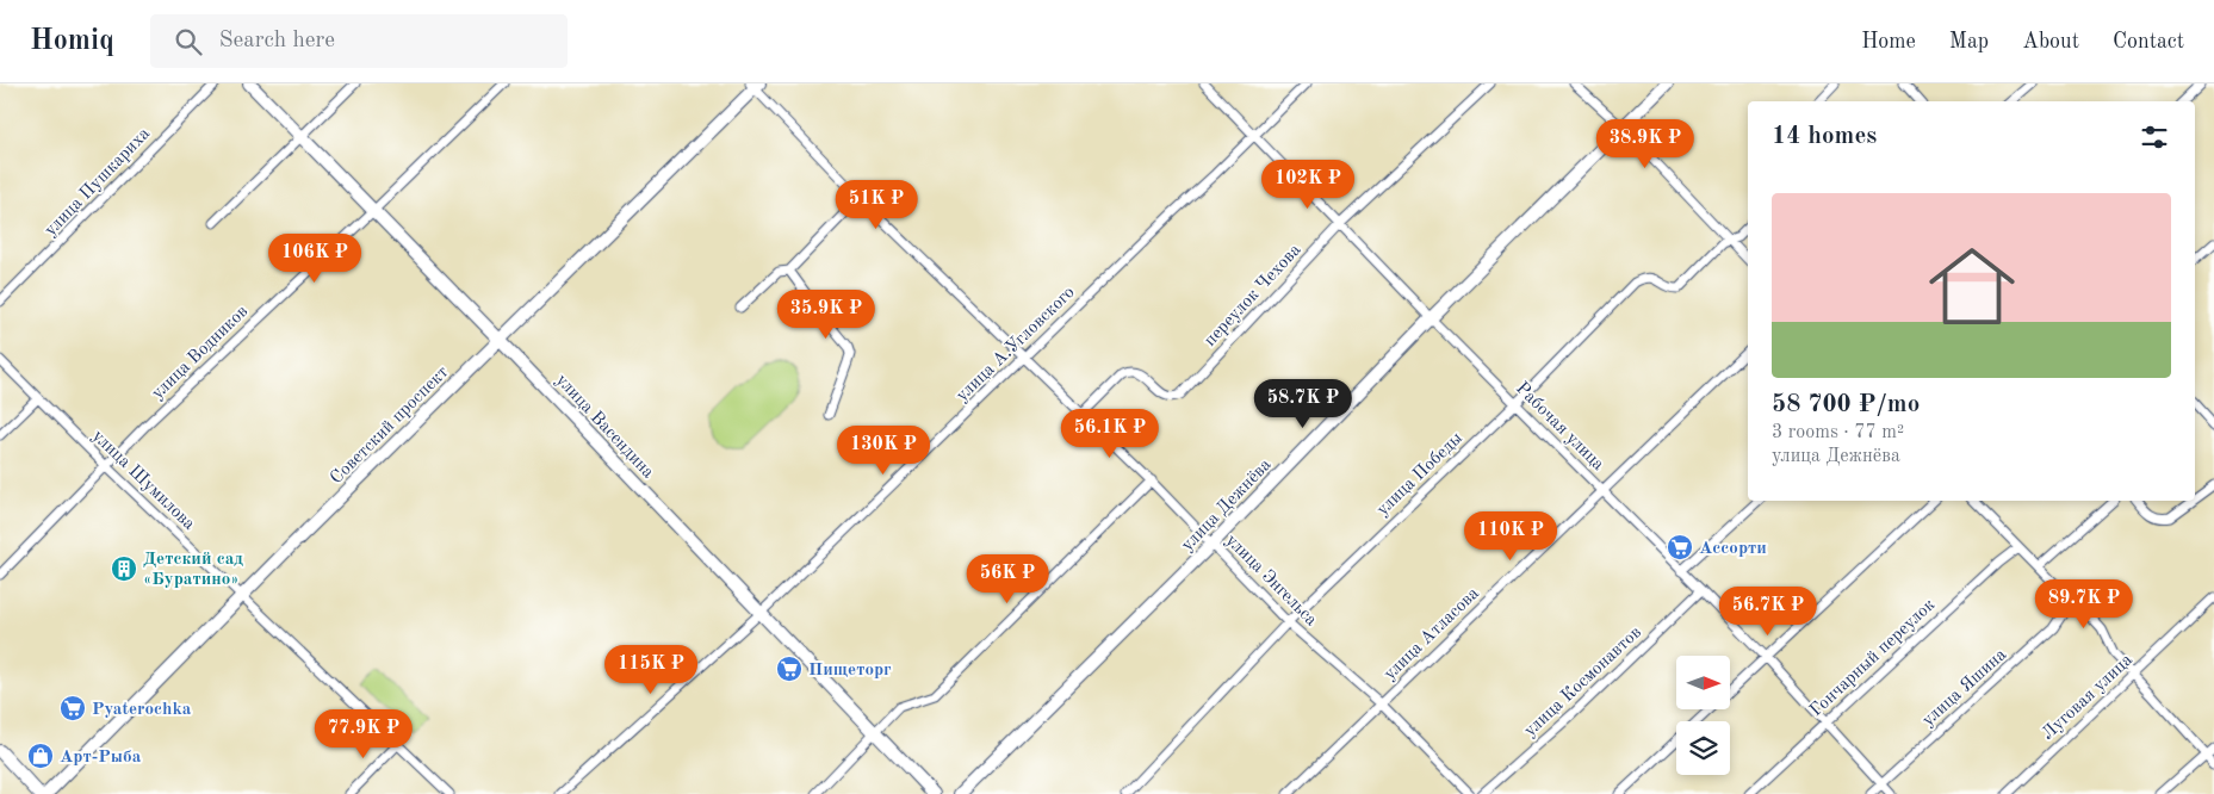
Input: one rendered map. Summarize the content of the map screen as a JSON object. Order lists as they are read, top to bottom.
{
  "streets": {
    "main road": ["Советский проспект", "улица Васендина", "улица Дежнёва"],
    "street": [
      "улица Пушкариха",
      "переулок Чехова",
      "улица А.Угловского",
      "улица Водников",
      "Рабочая улица",
      "улица Победы",
      "улица Шумилова",
      "улица Энгельса",
      "улица Атласова",
      "Гончарный переулок",
      "улица Космонавтов",
      "улица Яшина",
      "Луговая улица"
    ]
  },
  "crossings": [
    ["переулок Чехова", "Рабочая улица"],
    ["переулок Чехова", "улица Энгельса"],
    ["улица А.Угловского", "улица Васендина"],
    ["улица А.Угловского", "Рабочая улица"],
    ["улица А.Угловского", "улица Энгельса"],
    ["улица Водников", "улица Васендина"],
    ["улица Водников", "улица Шумилова"],
    ["Советский проспект", "улица Васендина"],
    ["Советский проспект", "улица Шумилова"],
    ["Советский проспект", "улица Энгельса"],
    ["Рабочая улица", "улица Победы"],
    ["Рабочая улица", "улица Дежнёва"],
    ["Рабочая улица", "улица Атласова"],
    ["Рабочая улица", "Гончарный переулок"],
    ["Рабочая улица", "улица Космонавтов"],
    ["Рабочая улица", "улица Яшина"],
    ["улица Победы", "улица Энгельса"],
    ["улица Дежнёва", "улица Энгельса"],
    ["улица Энгельса", "улица Атласова"]
  ],
  "places": {
    "supermarket": ["Ассорти", "Пищеторг", "Pyaterochka"],
    "building": ["Детский сад «Буратино»"],
    "shop": ["Арт-Рыба"]
  },
  "north": "right",
  "page": {
    "header": "Homiq",
    "search": "Search here",
    "nav": [
      "Home",
      "Map",
      "About",
      "Contact"
    ],
    "heading": "14 homes",
    "price": [
      "38.9K ₽",
      "102K ₽",
      "51K ₽",
      "106K ₽",
      "35.9K ₽",
      "58.7K ₽",
      "56.1K ₽",
      "130K ₽",
      "110K ₽",
      "56K ₽",
      "89.7K ₽",
      "56.7K ₽",
      "115K ₽",
      "77.9K ₽"
    ],
    "list": [
      {
        "name": "58 700 ₽/mo",
        "note": "3 rooms · 77 m² · улица Дежнёва"
      }
    ]
  }
}
